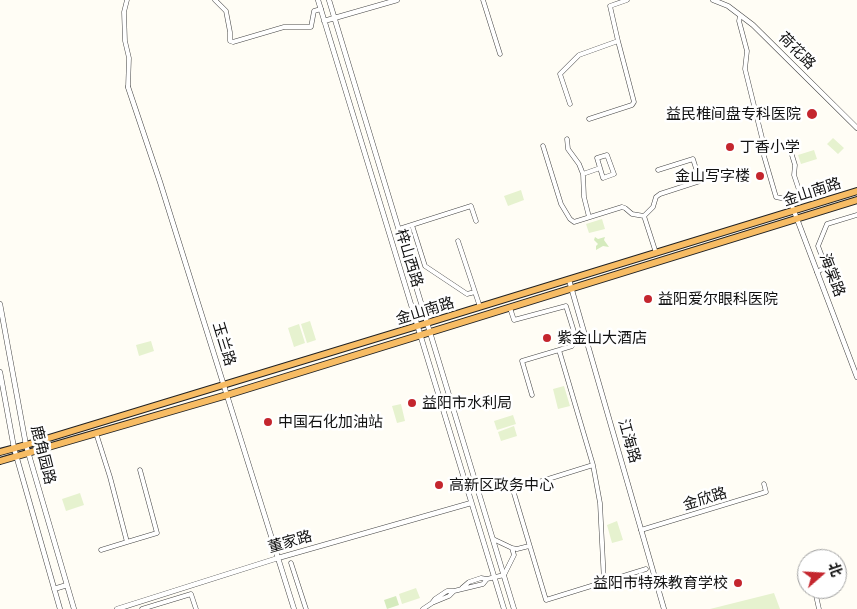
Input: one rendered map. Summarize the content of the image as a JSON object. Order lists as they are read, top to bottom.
{
  "streets": {
    "highway": ["金山南路"],
    "street": [
      "荷花路",
      "梓山西路",
      "海棠路",
      "玉兰路",
      "江海路",
      "鹿角园路",
      "金欣路",
      "董家路"
    ]
  },
  "crossings": [
    ["金山南路", "梓山西路"],
    ["金山南路", "海棠路"],
    ["金山南路", "玉兰路"],
    ["金山南路", "江海路"],
    ["金山南路", "鹿角园路"],
    ["梓山西路", "董家路"],
    ["玉兰路", "董家路"],
    ["江海路", "金欣路"]
  ],
  "places": [
    "益民椎间盘专科医院",
    "丁香小学",
    "金山写字楼",
    "益阳爱尔眼科医院",
    "紫金山大酒店",
    "益阳市水利局",
    "中国石化加油站",
    "高新区政务中心",
    "益阳市特殊教育学校"
  ],
  "north": "right"
}
